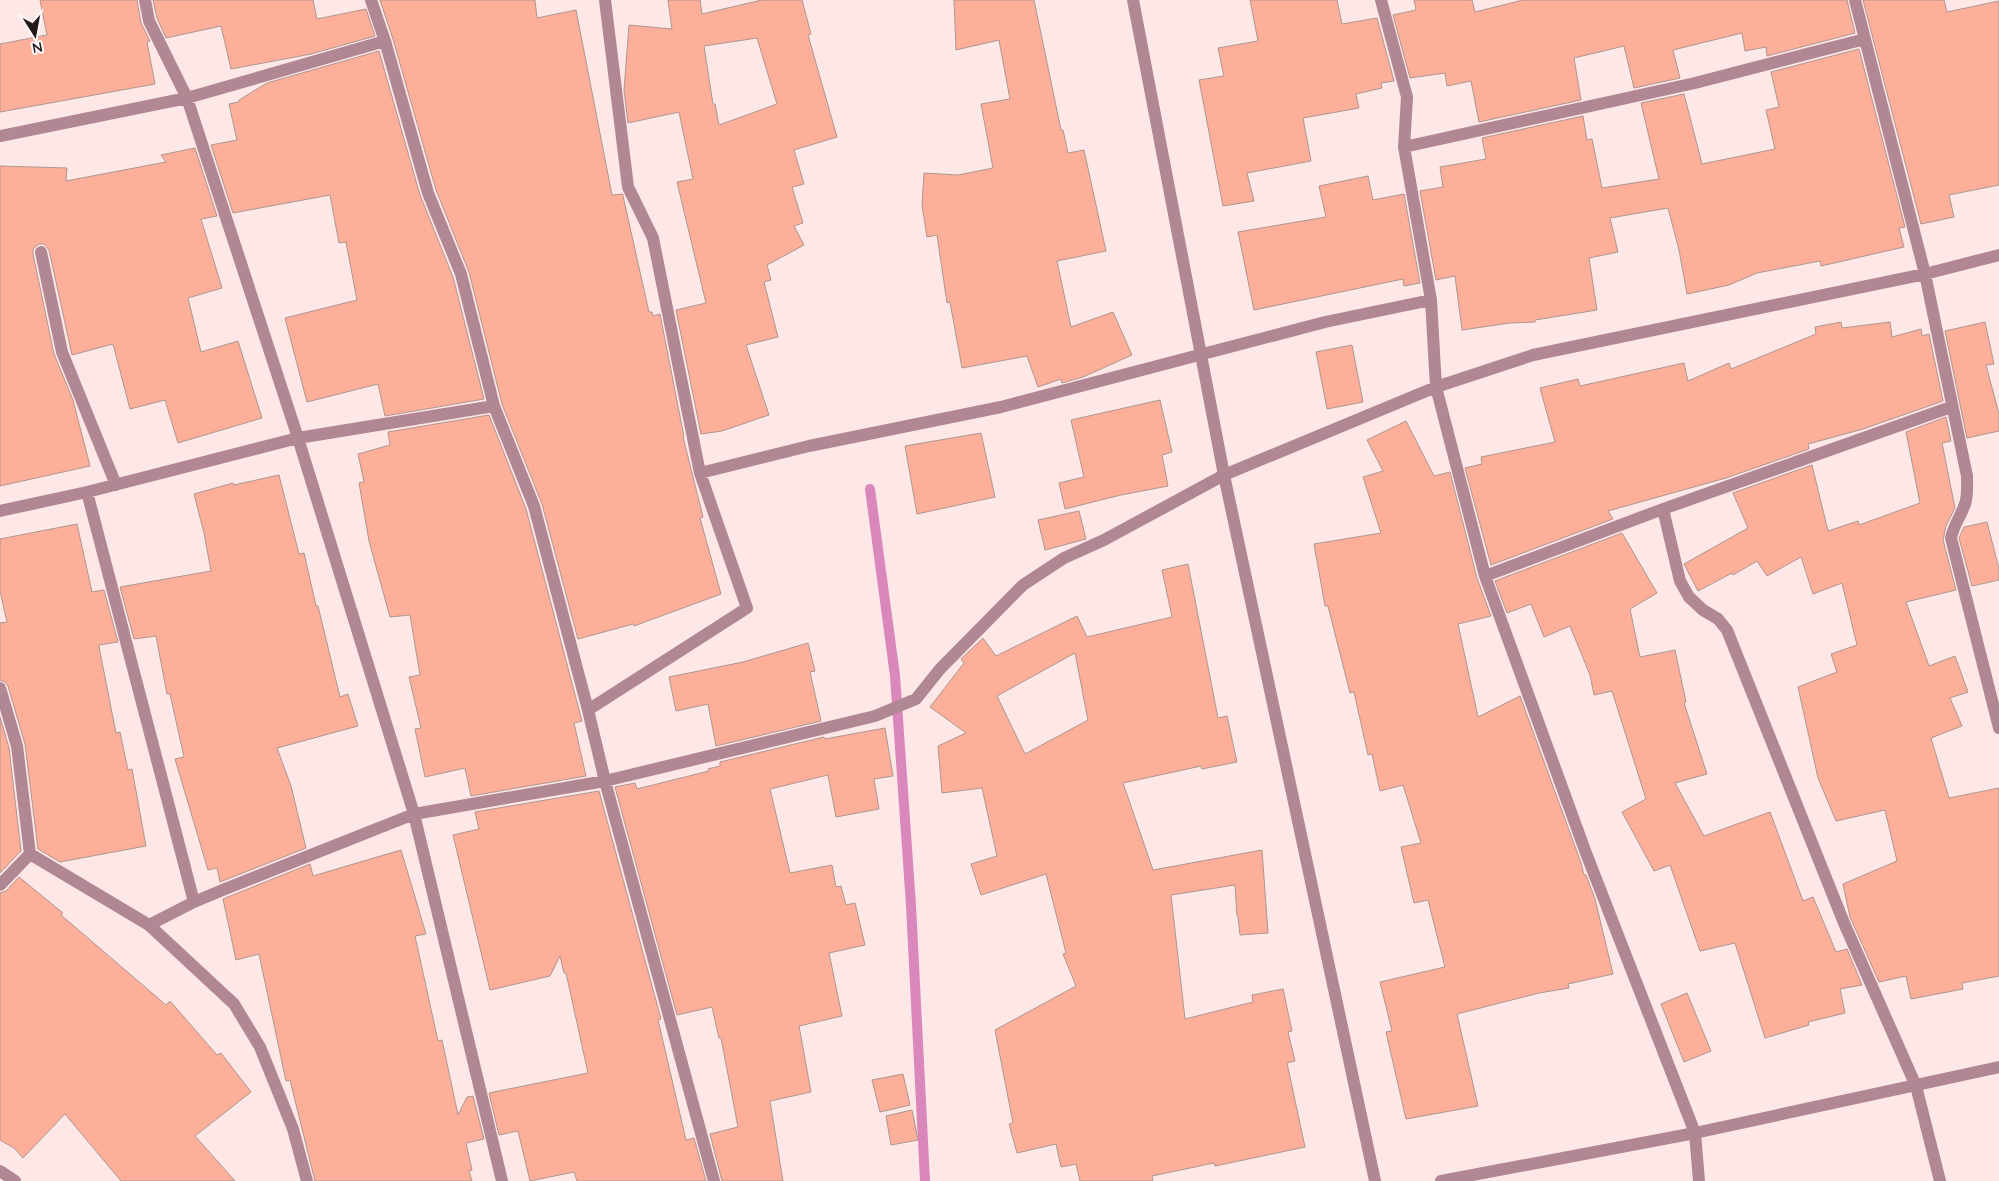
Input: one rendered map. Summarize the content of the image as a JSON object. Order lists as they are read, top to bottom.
{
  "north": "bottom"
}
